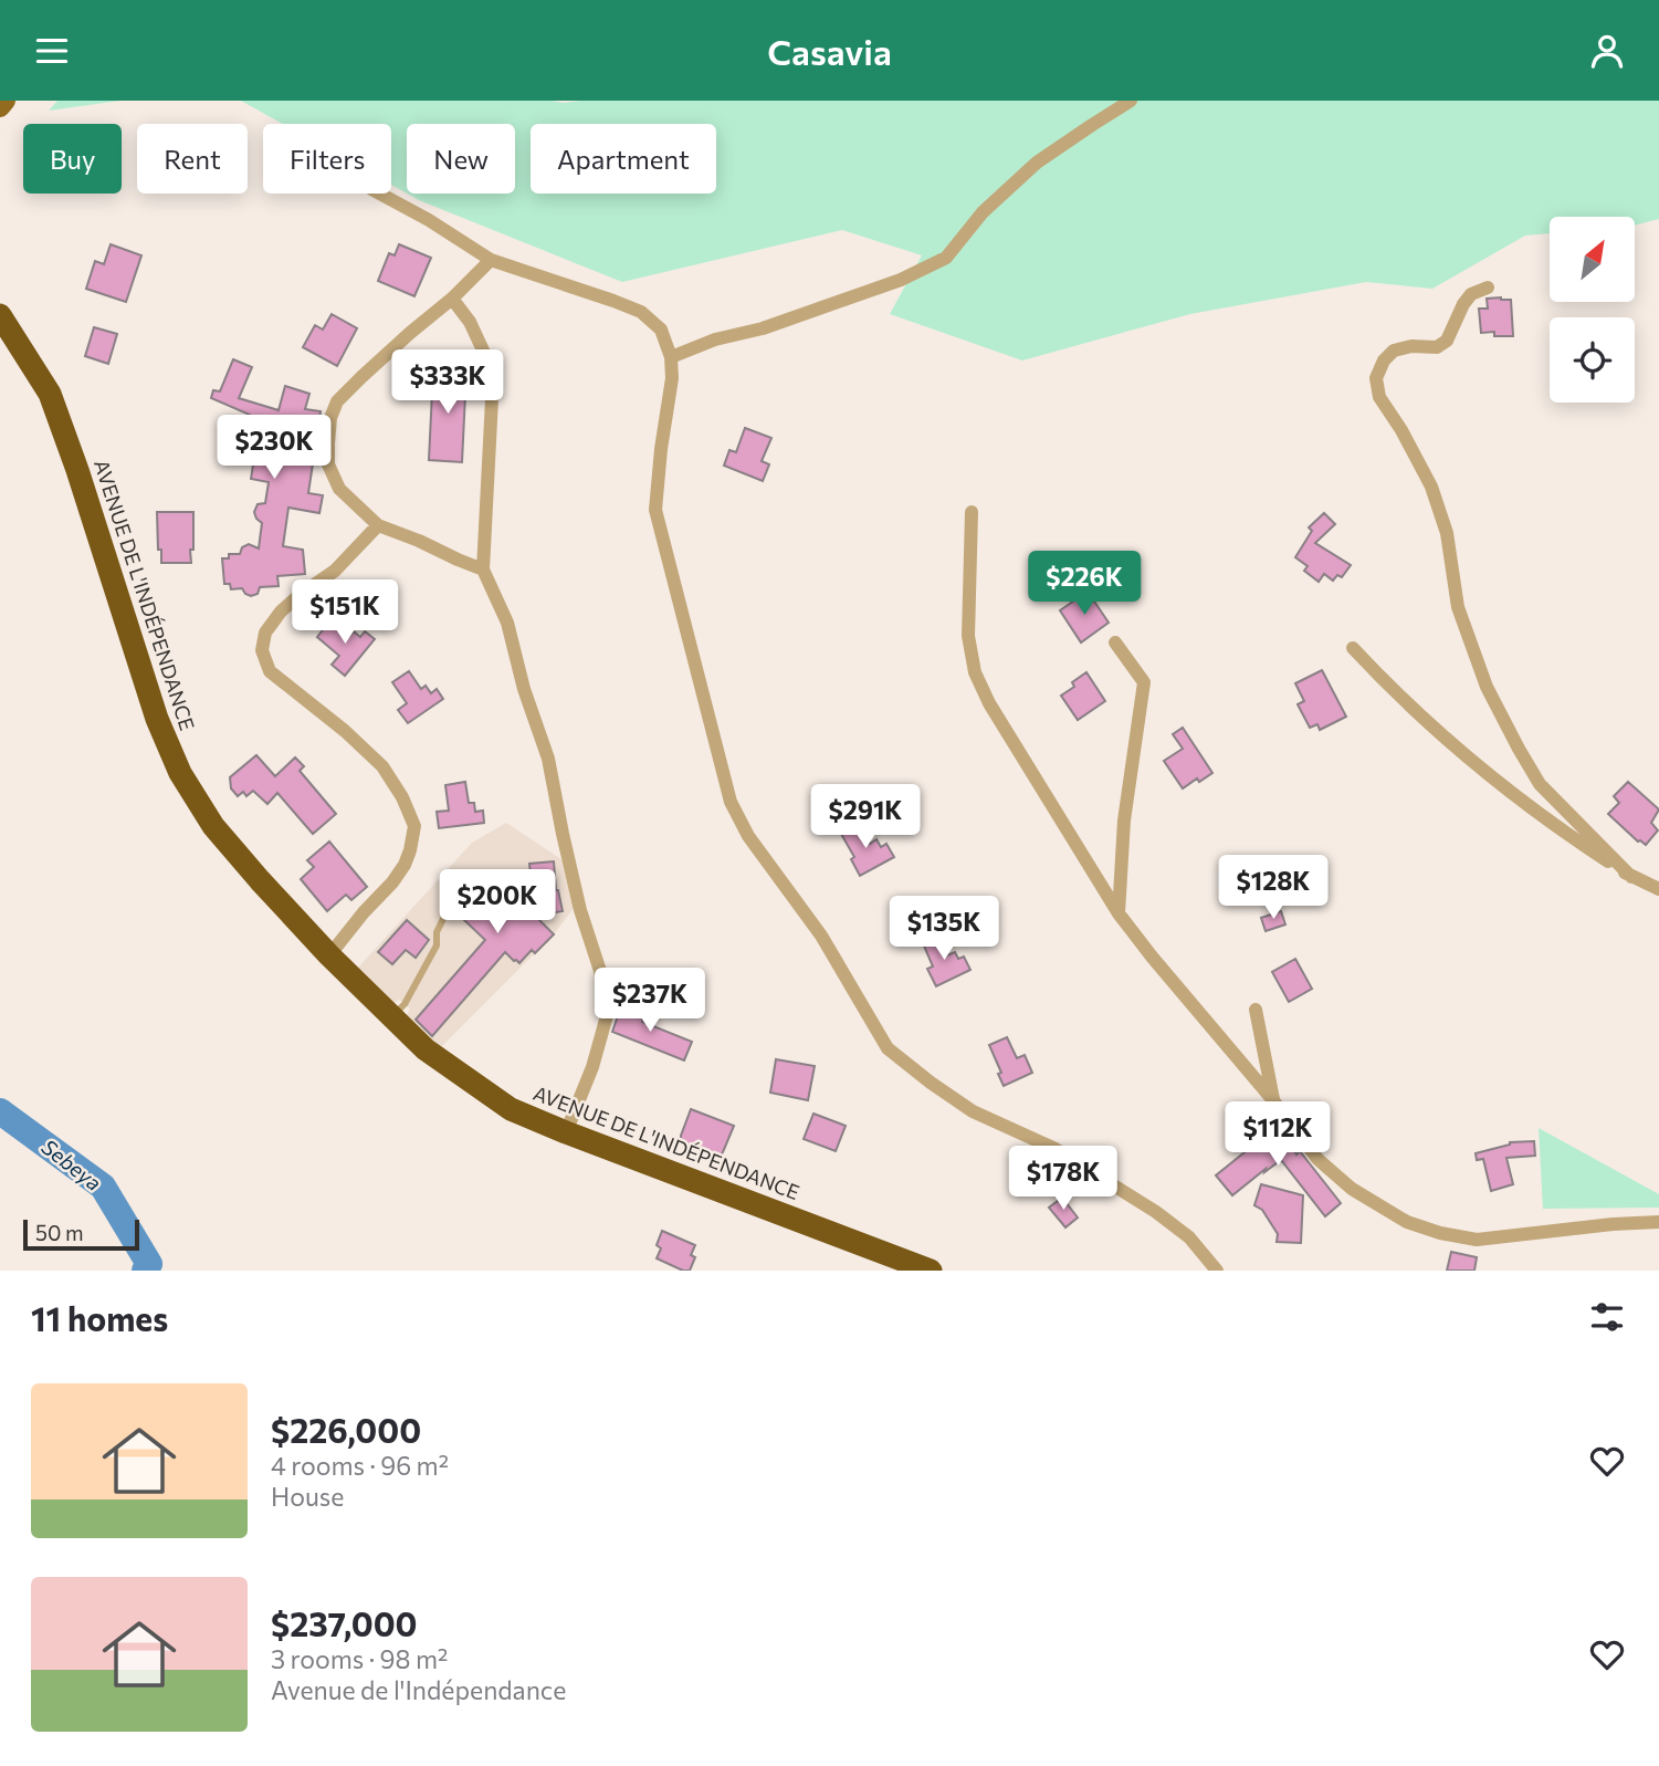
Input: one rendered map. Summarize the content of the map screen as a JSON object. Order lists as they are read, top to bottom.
{
  "streets": {
    "highway": ["AVENUE DE L'INDÉPENDANCE"]
  },
  "water": ["Sebeya"],
  "scale_bar": "50 m",
  "north": "top right",
  "page": {
    "header": "Casavia",
    "chip": [
      "Buy",
      "Rent",
      "Filters",
      "New",
      "Apartment"
    ],
    "price": [
      "$333K",
      "$230K",
      "$226K",
      "$151K",
      "$291K",
      "$128K",
      "$200K",
      "$135K",
      "$237K",
      "$112K",
      "$178K"
    ],
    "scale": "50 m",
    "heading": "11 homes",
    "list": [
      {
        "name": "$226,000",
        "note": "4 rooms · 96 m² · House"
      },
      {
        "name": "$237,000",
        "note": "3 rooms · 98 m² · Avenue de l'Indépendance"
      }
    ]
  }
}
